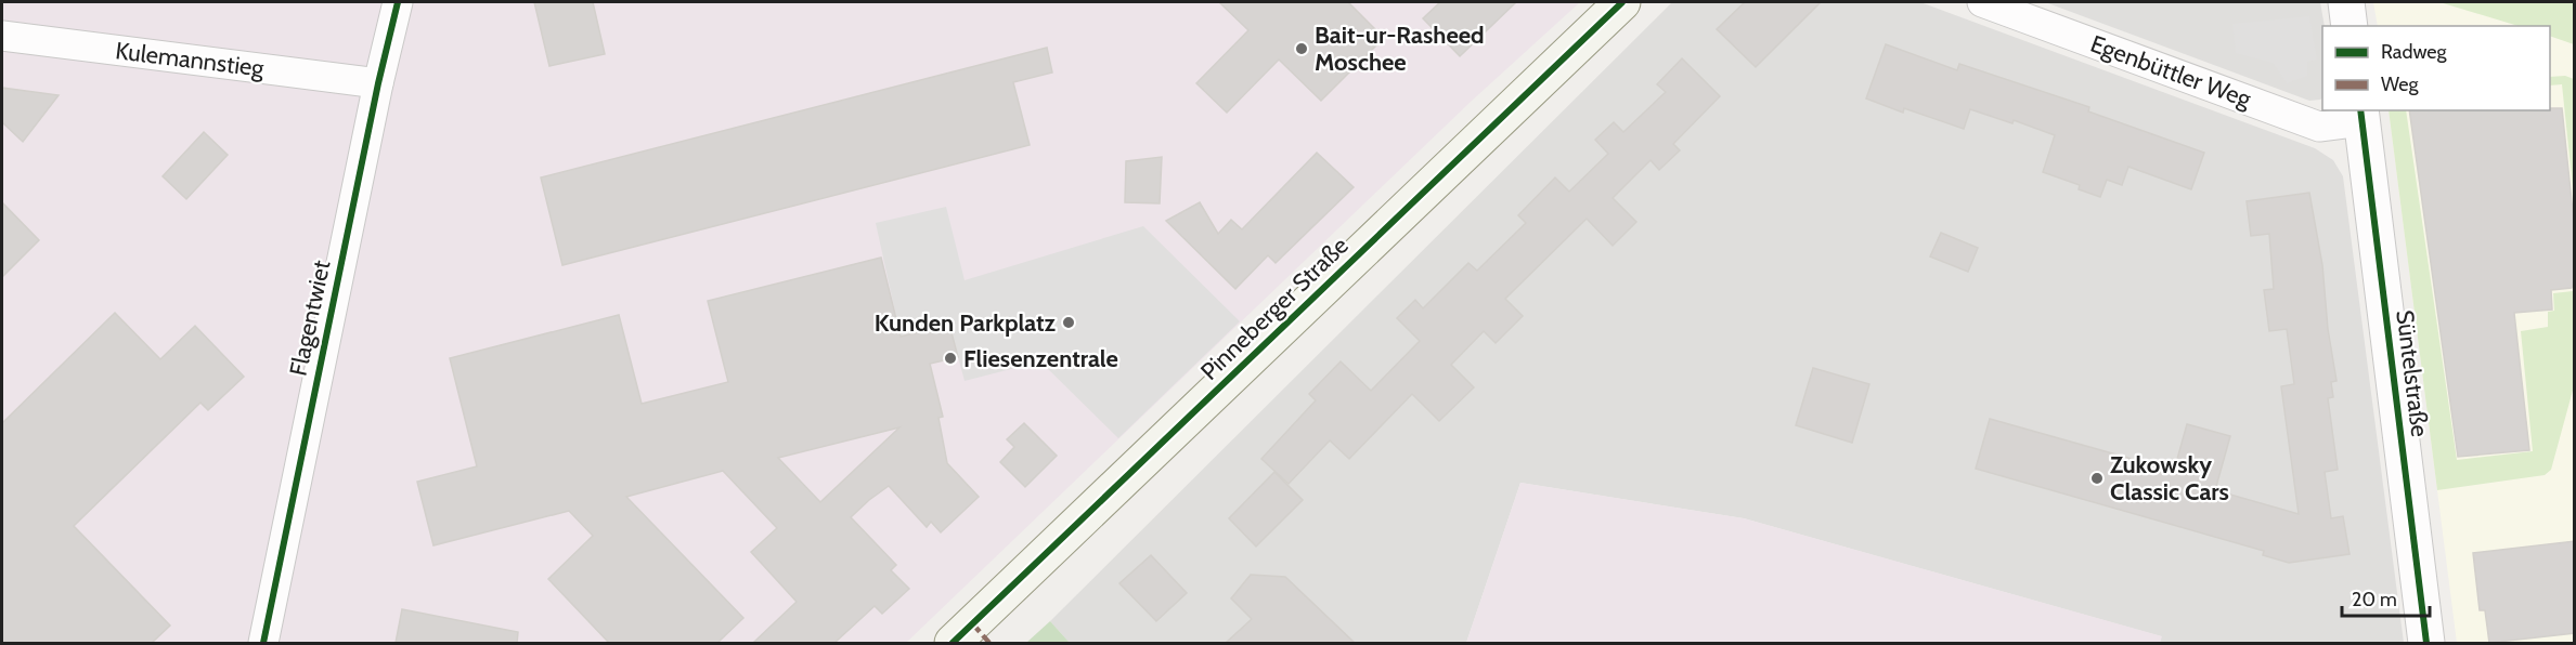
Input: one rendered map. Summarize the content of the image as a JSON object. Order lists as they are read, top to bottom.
{
  "streets": {
    "main road": ["Pinneberger Straße"],
    "street": [
      "Kulemannstieg",
      "Egenbüttler Weg",
      "Flagentwiet",
      "Süntelstraße"
    ]
  },
  "crossings": [
    ["Kulemannstieg", "Flagentwiet"],
    ["Egenbüttler Weg", "Süntelstraße"]
  ],
  "places": [
    "Bait-ur-Rasheed Moschee",
    "Kunden Parkplatz",
    "Fliesenzentrale",
    "Zukowsky Classic Cars"
  ],
  "legend": ["Radweg", "Weg"],
  "scale_bar": "20 m"
}
